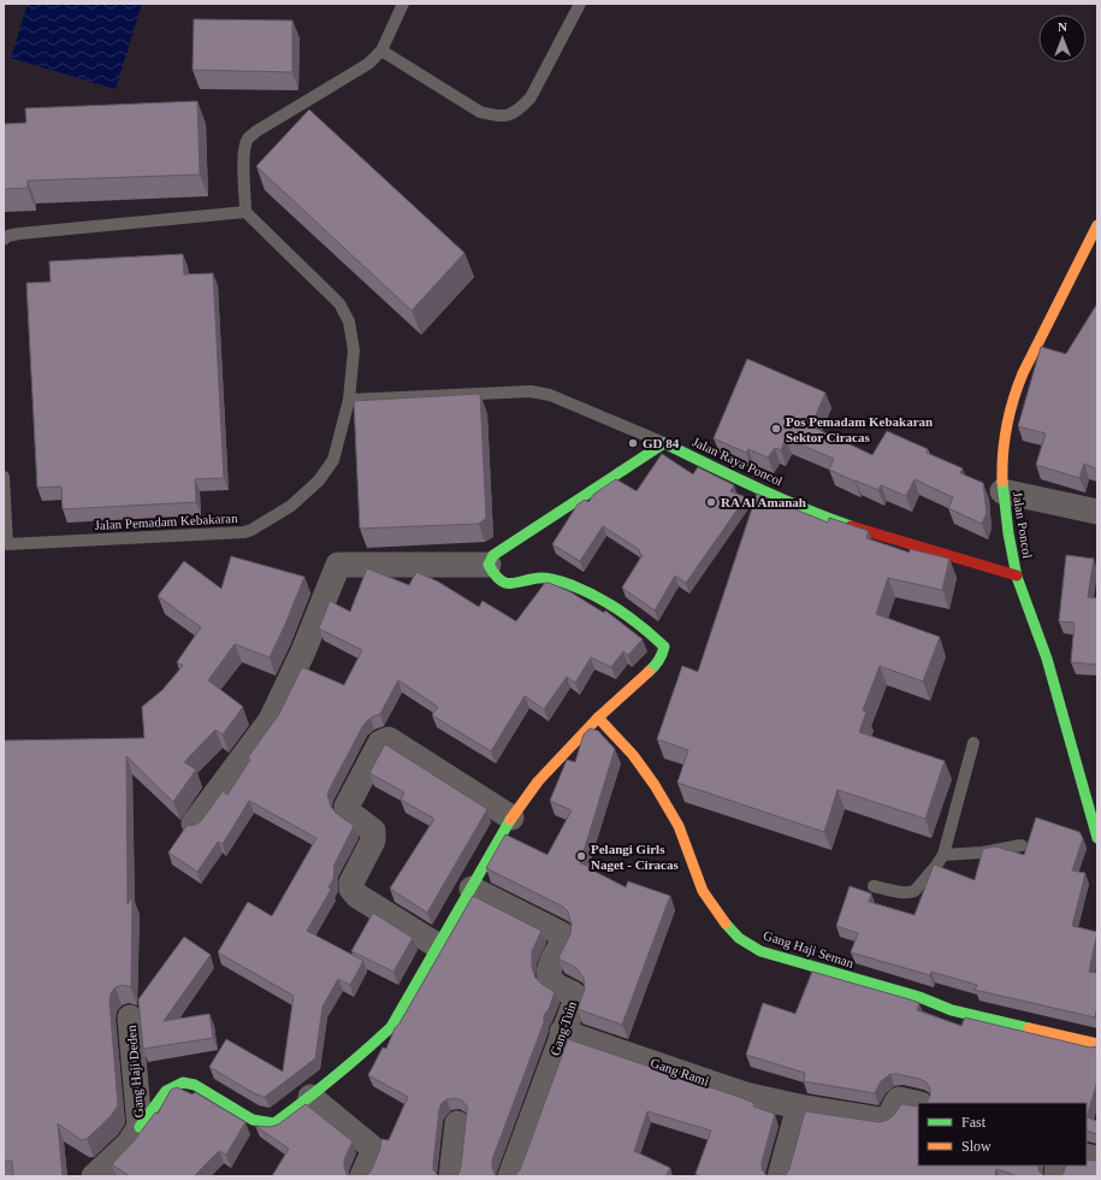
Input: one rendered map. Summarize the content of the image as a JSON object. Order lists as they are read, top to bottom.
{
  "streets": {
    "street": [
      "Jalan Raya Poncol",
      "Jalan Poncol",
      "Gang Haji Seman",
      "Gang Tuin",
      "Gang Haji Deden",
      "Gang Rami"
    ],
    "lane": ["Jalan Pemadam Kebakaran"]
  },
  "crossings": [
    ["Jalan Raya Poncol", "Jalan Pemadam Kebakaran"],
    ["Jalan Raya Poncol", "Jalan Poncol"],
    ["Gang Haji Seman", "Gang Haji Deden"],
    ["Gang Tuin", "Gang Haji Deden"],
    ["Gang Tuin", "Gang Rami"]
  ],
  "places": [
    "Pos Pemadam Kebakaran Sektor Ciracas",
    "GD 84",
    "RA Al Amanah",
    "Pelangi Girls Naget - Ciracas"
  ],
  "legend": ["Fast", "Slow"],
  "north": "top"
}
